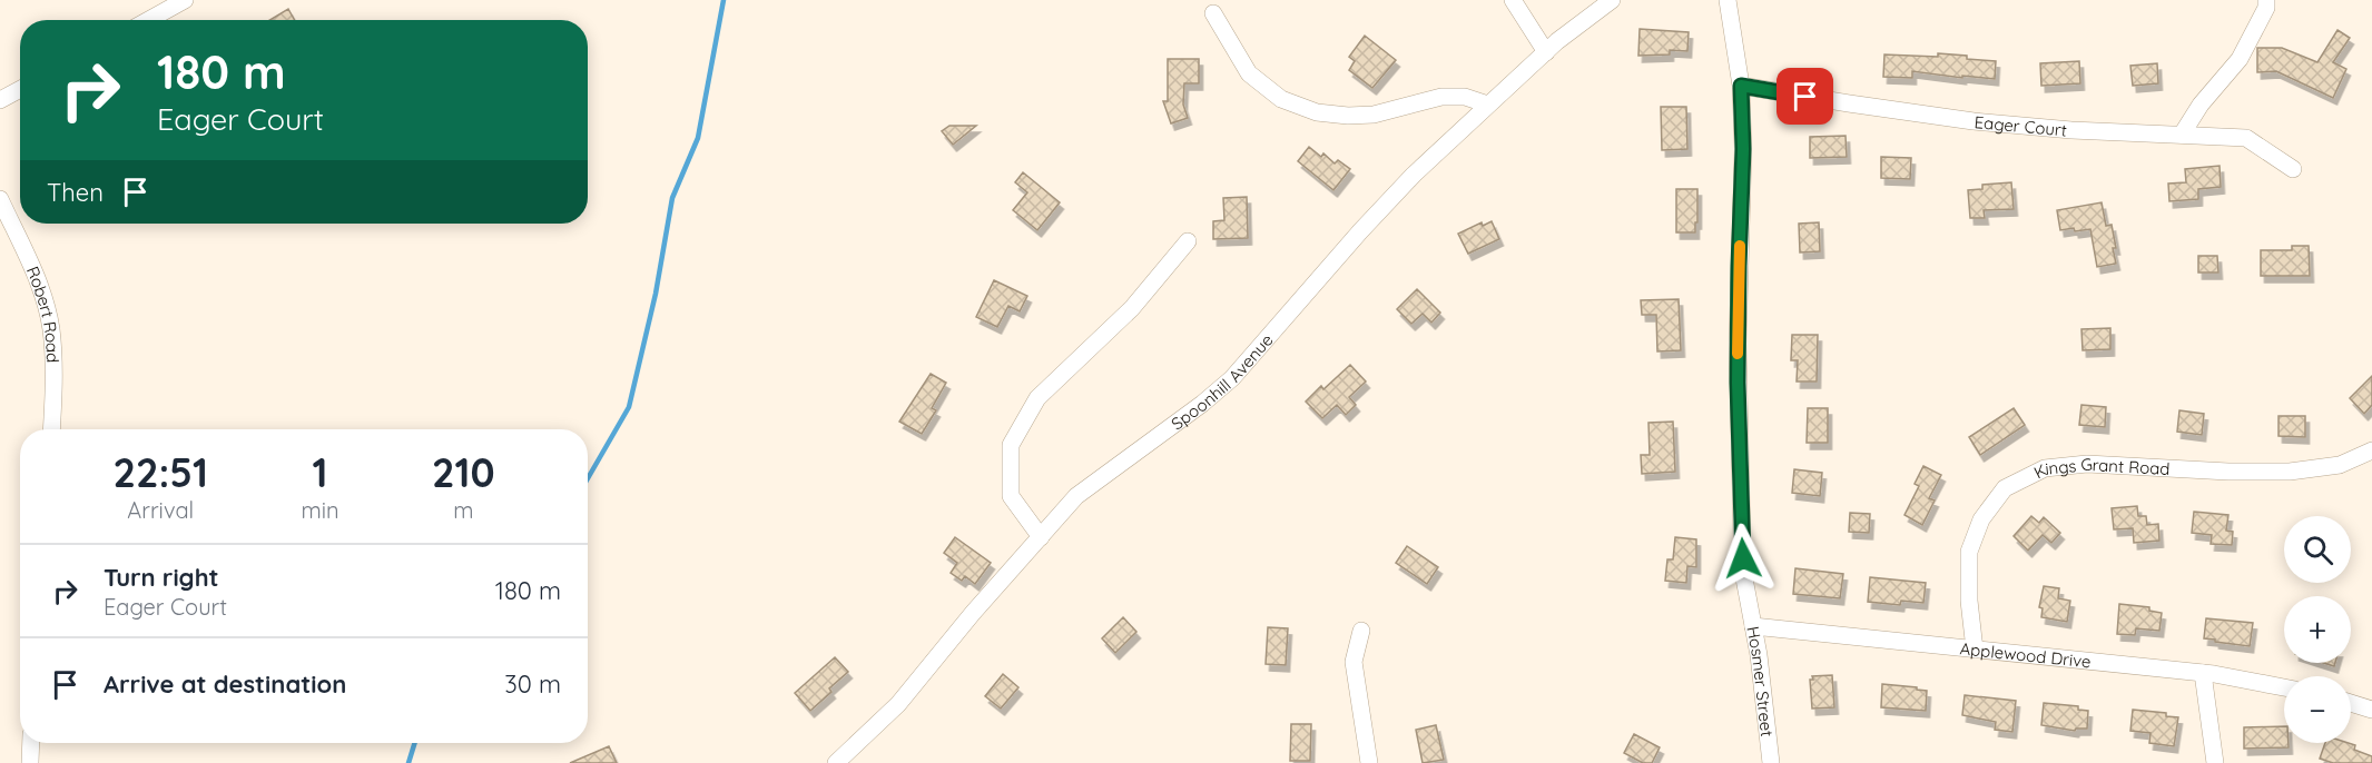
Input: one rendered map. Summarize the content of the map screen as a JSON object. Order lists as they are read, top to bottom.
{
  "streets": {
    "street": [
      "Eager Court",
      "Robert Road",
      "Spoonhill Avenue",
      "Kings Grant Road",
      "Applewood Drive",
      "Hosmer Street"
    ]
  },
  "crossings": [
    ["Eager Court", "Hosmer Street"],
    ["Kings Grant Road", "Applewood Drive"],
    ["Applewood Drive", "Hosmer Street"]
  ],
  "page": {
    "turn": ["180 m", "Eager Court"],
    "then": "Then",
    "eta": [
      "22:51",
      "Arrival",
      "1",
      "min",
      "210",
      "m"
    ],
    "map_buttons": ["+", "−"],
    "list": [
      {
        "name": "Turn right",
        "note": "Eager Court",
        "value": "180 m"
      },
      {
        "name": "Arrive at destination",
        "value": "30 m"
      }
    ]
  }
}
